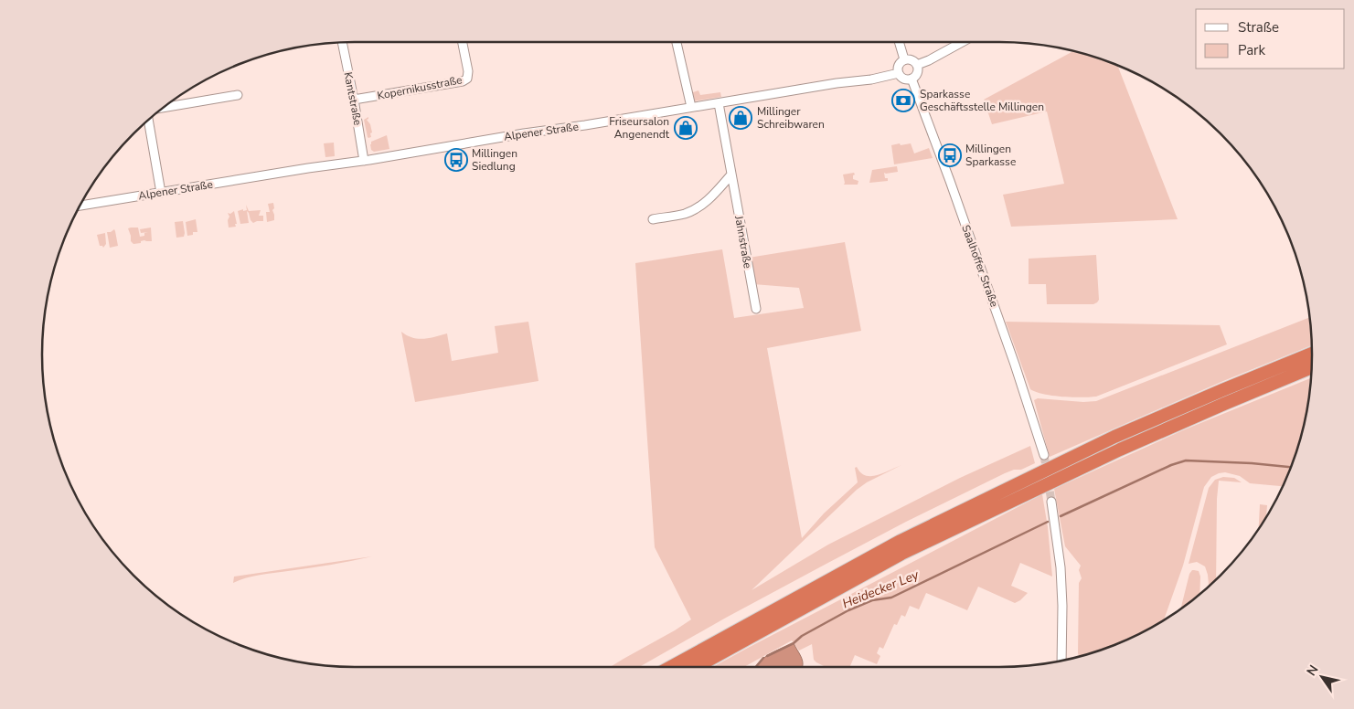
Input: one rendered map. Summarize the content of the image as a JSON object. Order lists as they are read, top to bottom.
{
  "streets": {
    "street": [
      "Kopernikusstraße",
      "Kantstraße",
      "Alpener Straße",
      "Jahnstraße",
      "Saalhoffer Straße"
    ]
  },
  "crossings": [
    ["Kopernikusstraße", "Kantstraße"],
    ["Kantstraße", "Alpener Straße"],
    ["Alpener Straße", "Jahnstraße"],
    ["Alpener Straße", "Saalhoffer Straße"]
  ],
  "water": ["Heidecker Ley"],
  "places": {
    "bank": ["Sparkasse Geschäftsstelle Millingen"],
    "shop": ["Millinger Schreibwaren", "Friseursalon Angenendt"],
    "bus stop": ["Millingen Sparkasse", "Millingen Siedlung"]
  },
  "legend": ["Straße", "Park"],
  "north": "top left"
}
